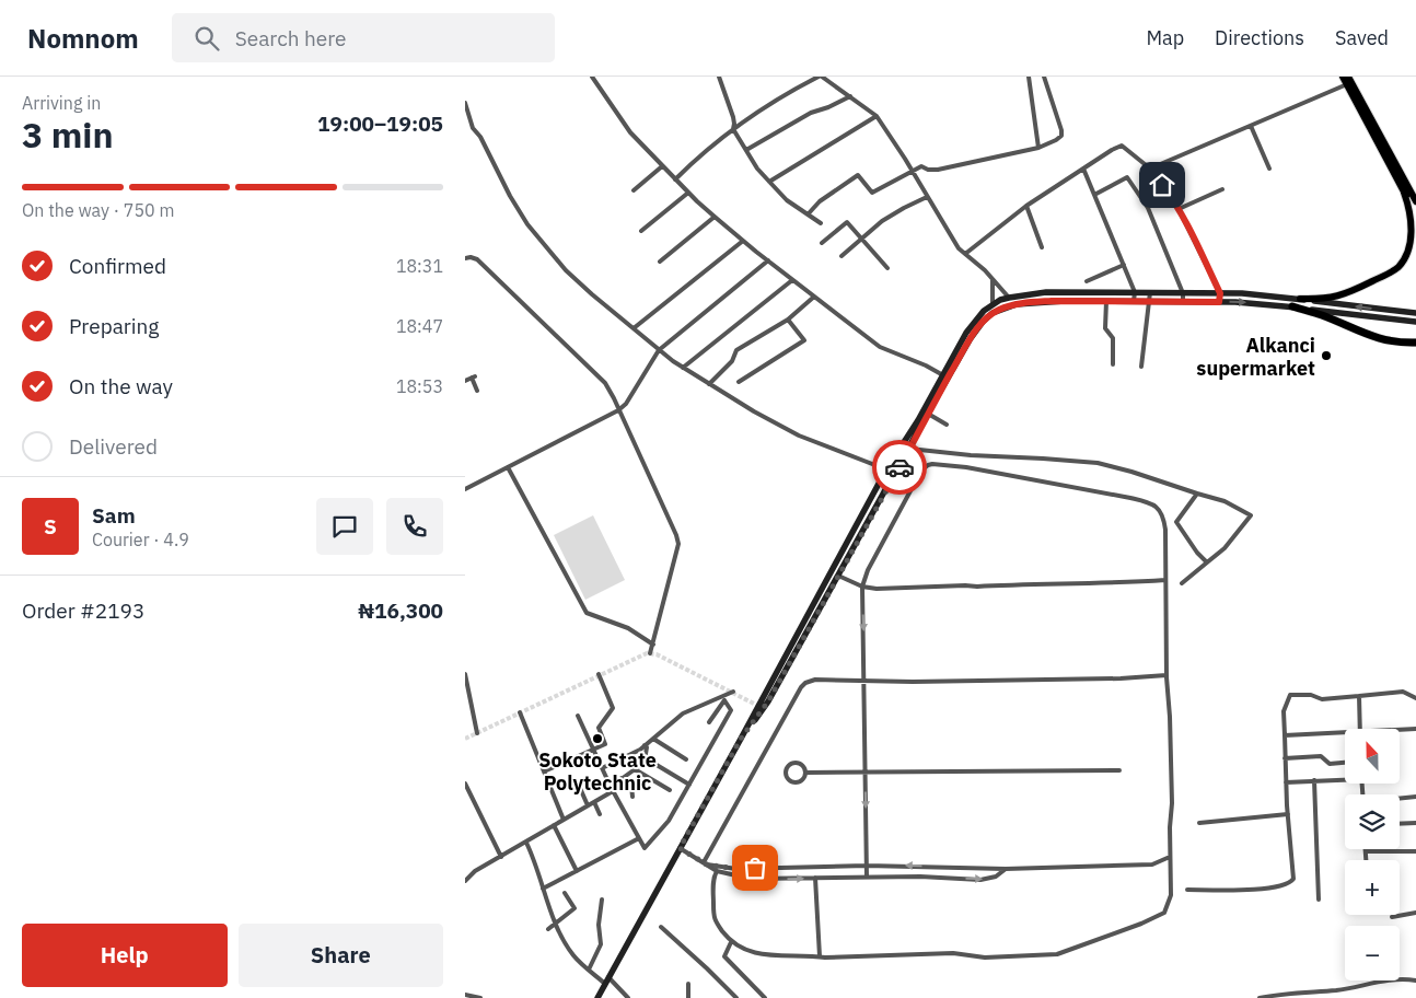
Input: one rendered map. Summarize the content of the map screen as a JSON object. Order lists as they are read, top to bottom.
{
  "places": ["Alkanci supermarket", "Sokoto State Polytechnic"],
  "north": "top",
  "page": {
    "header": "Nomnom",
    "search": "Search here",
    "nav": ["Map", "Directions", "Saved"],
    "heading": ["3 min", "Arriving in", "19:00–19:05"],
    "panel": [
      "Sam",
      "Courier · 4.9",
      "Order #2193",
      "₦16,300"
    ],
    "bar": "On the way · 750 m",
    "list": [
      ["Confirmed", "18:31"],
      ["Preparing", "18:47"],
      ["On the way", "18:53"],
      "Delivered"
    ],
    "round": "S",
    "map_buttons": ["+", "−"],
    "buttons": ["Help", "Share"]
  }
}
